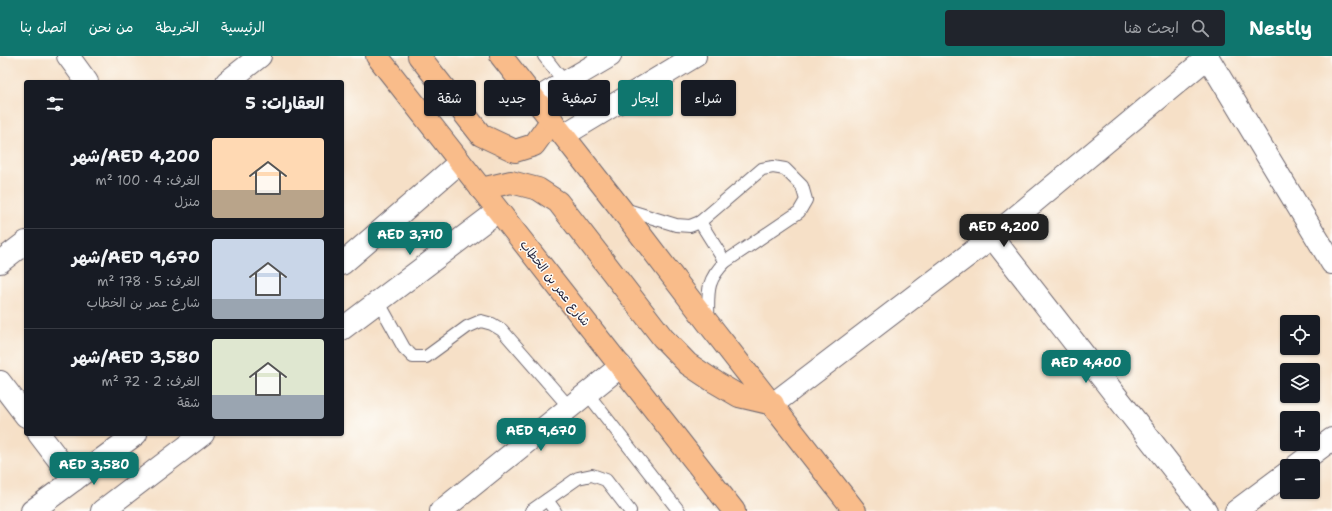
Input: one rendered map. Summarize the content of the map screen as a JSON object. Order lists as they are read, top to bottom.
{
  "streets": {
    "main road": ["شارع عمر بن الخطاب"]
  },
  "page": {
    "header": "Nestly",
    "search": "ابحث هنا",
    "nav": [
      "الرئيسية",
      "الخريطة",
      "من نحن",
      "اتصل بنا"
    ],
    "chip": [
      "شراء",
      "إيجار",
      "تصفية",
      "جديد",
      "شقة"
    ],
    "heading": "العقارات: 5",
    "list": [
      {
        "name": "AED 4,200/شهر",
        "note": "الغرف: 4 · 100 m² · منزل"
      },
      {
        "name": "AED 9,670/شهر",
        "note": "الغرف: 5 · 178 m² · شارع عمر بن الخطاب"
      },
      {
        "name": "AED 3,580/شهر",
        "note": "الغرف: 2 · 72 m² · شقة"
      }
    ],
    "price": [
      "AED 4,200",
      "AED 3,710",
      "AED 4,400",
      "AED 9,670",
      "AED 3,580"
    ],
    "map_buttons": ["+", "−"]
  }
}
